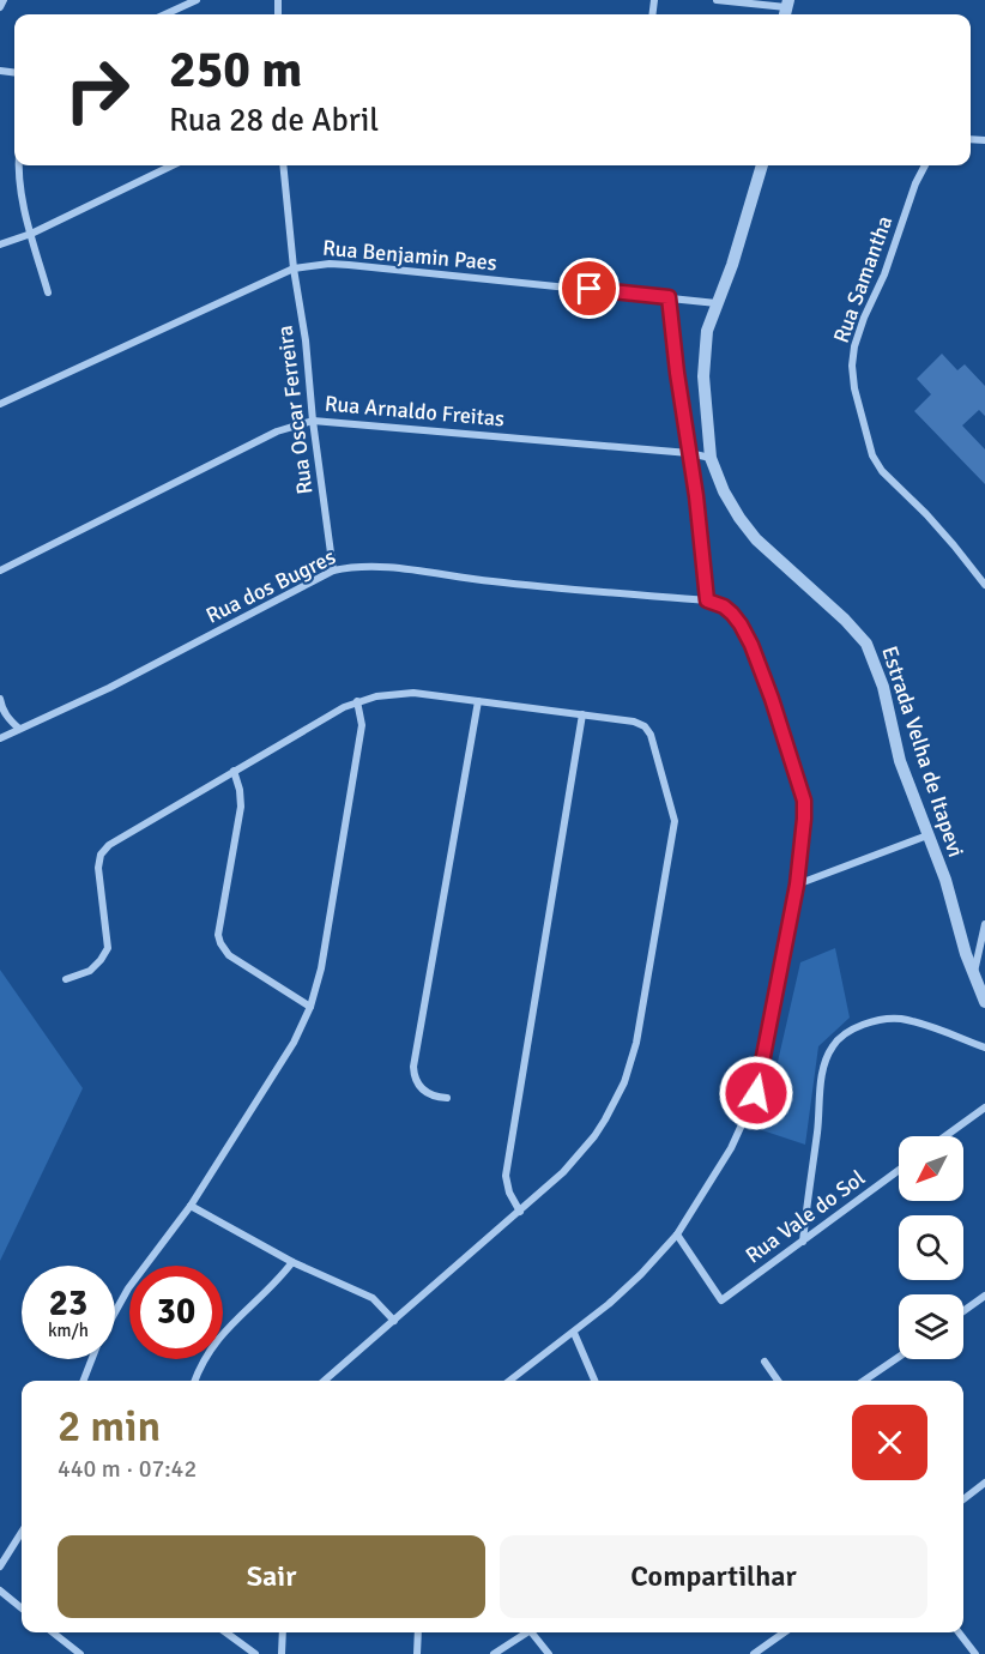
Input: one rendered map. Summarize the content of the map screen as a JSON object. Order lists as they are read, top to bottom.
{
  "streets": {
    "street": [
      "Rua Benjamin Paes",
      "Rua Samantha",
      "Rua Oscar Ferreira",
      "Rua Arnaldo Freitas",
      "Rua dos Bugres",
      "Estrada Velha de Itapevi",
      "Rua Vale do Sol"
    ]
  },
  "crossings": [
    ["Rua Benjamin Paes", "Rua Oscar Ferreira"],
    ["Rua Benjamin Paes", "Estrada Velha de Itapevi"],
    ["Rua Oscar Ferreira", "Rua Arnaldo Freitas"],
    ["Rua Oscar Ferreira", "Rua dos Bugres"],
    ["Rua Arnaldo Freitas", "Estrada Velha de Itapevi"]
  ],
  "north": "bottom left",
  "page": {
    "turn": ["250 m", "Rua 28 de Abril"],
    "speed": "23 km/h",
    "limit": "30",
    "heading": ["2 min", "440 m · 07:42"],
    "buttons": ["Sair", "Compartilhar"]
  }
}
